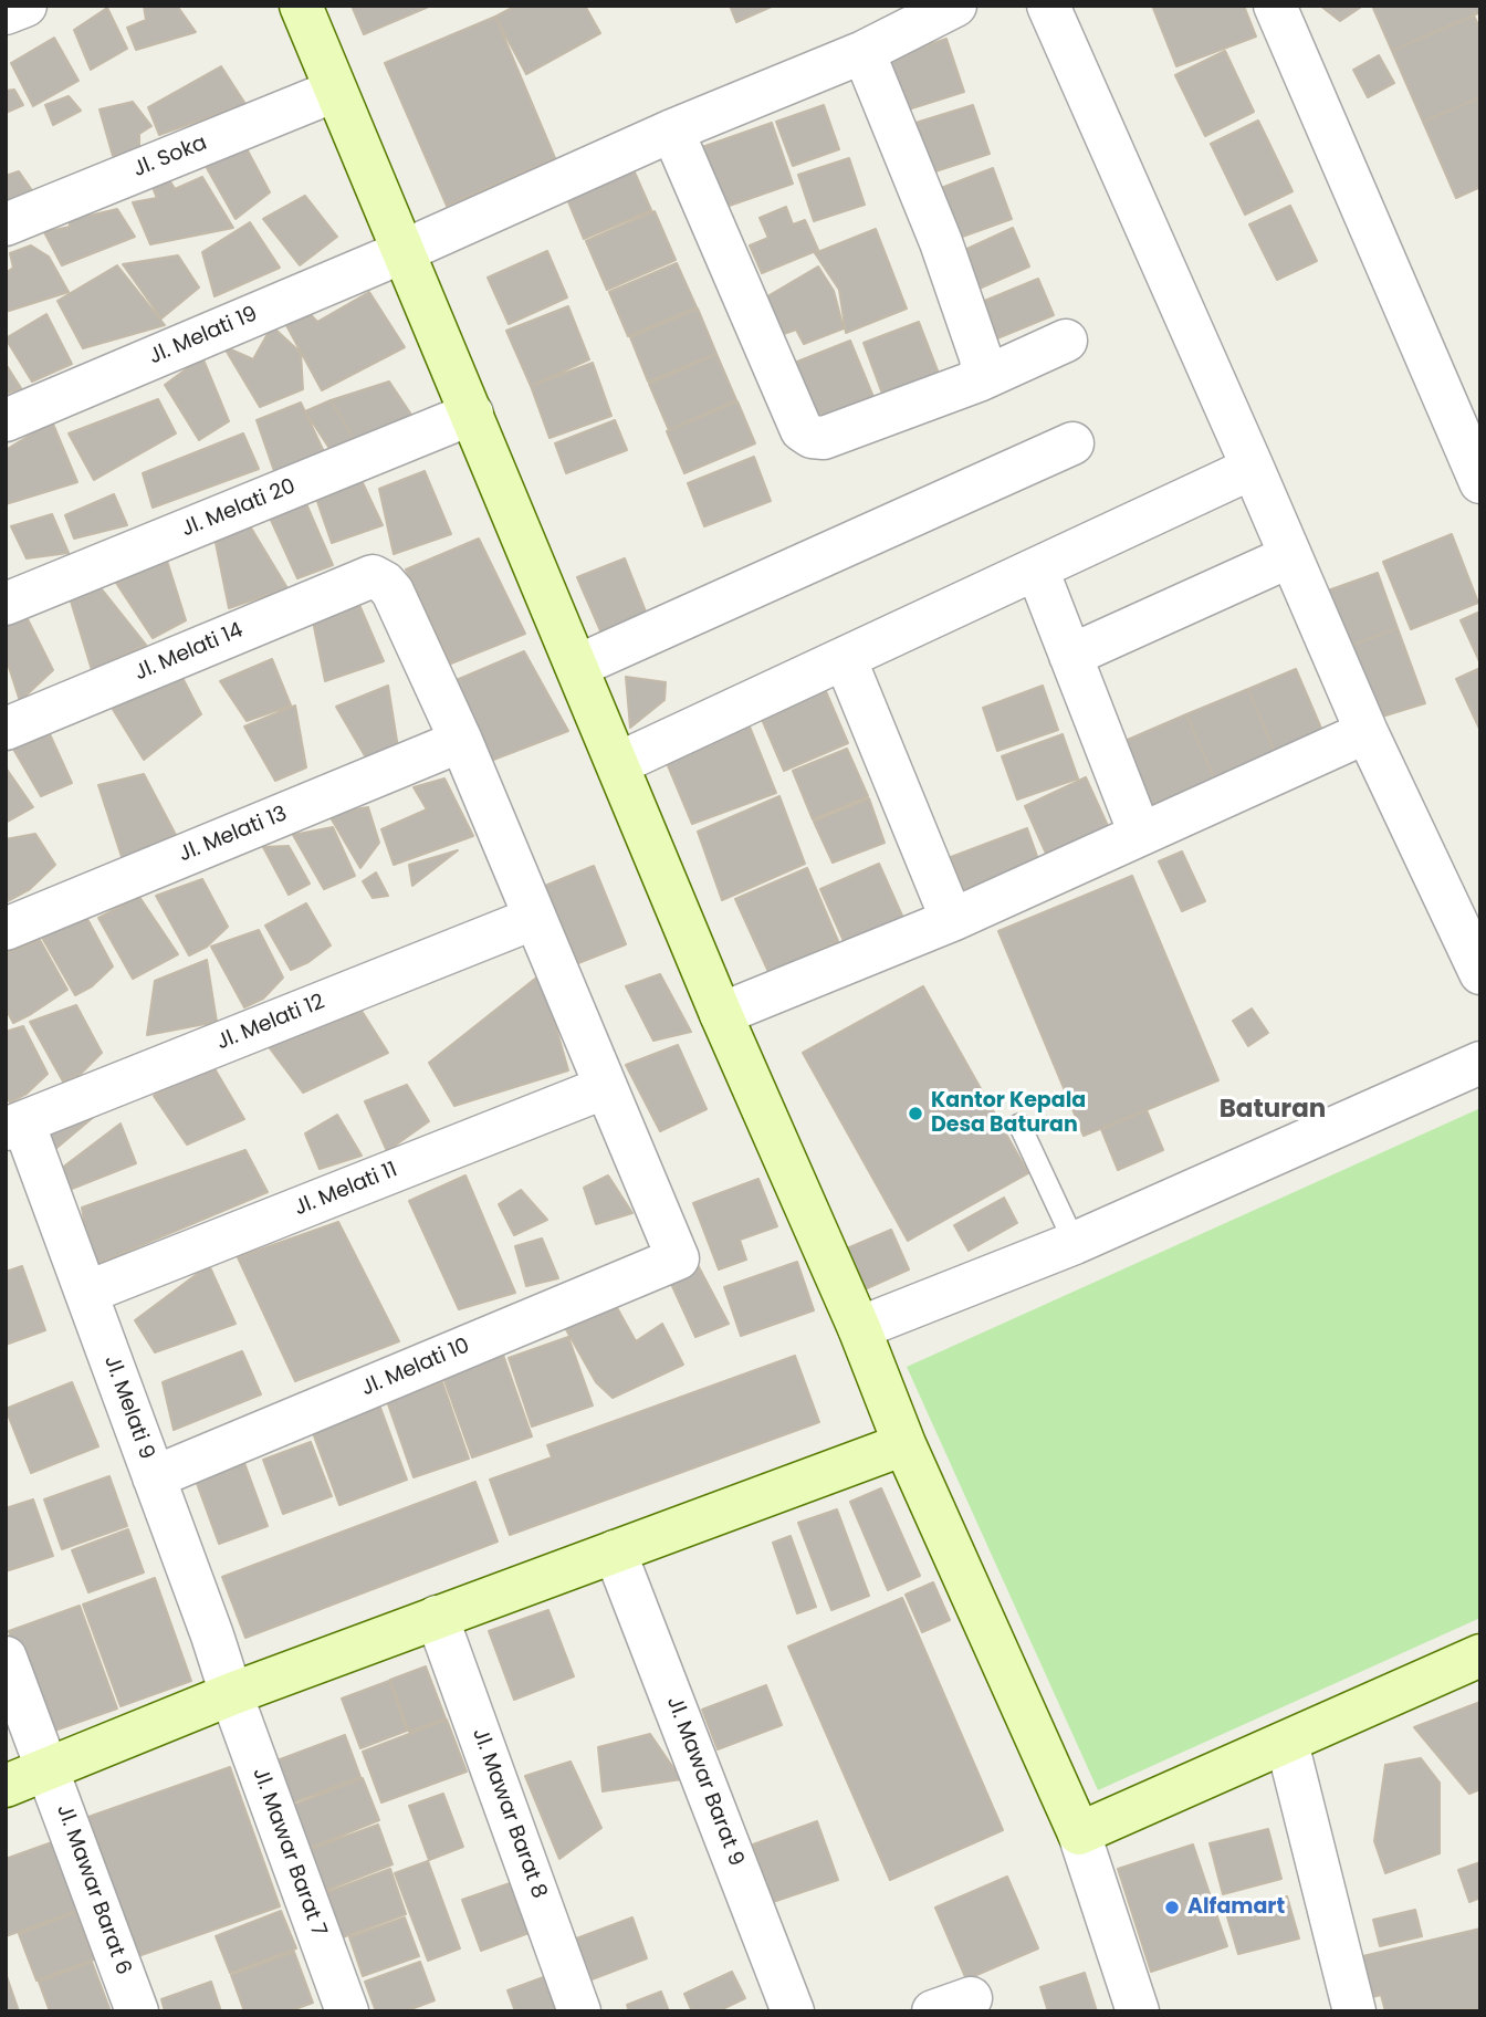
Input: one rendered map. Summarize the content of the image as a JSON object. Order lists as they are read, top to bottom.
{
  "streets": {
    "street": [
      "Jl. Soka",
      "Jl. Melati 19",
      "Jl. Melati 20",
      "Jl. Melati 14",
      "Jl. Melati 13",
      "Jl. Melati 12",
      "Jl. Melati 11",
      "Jl. Melati 10",
      "Jl. Melati 9",
      "Jl. Mawar Barat 9",
      "Jl. Mawar Barat 8",
      "Jl. Mawar Barat 7",
      "Jl. Mawar Barat 6"
    ]
  },
  "crossings": [
    ["Jl. Melati 14", "Jl. Melati 13"],
    ["Jl. Melati 12", "Jl. Melati 9"],
    ["Jl. Melati 11", "Jl. Melati 10"],
    ["Jl. Melati 11", "Jl. Melati 9"],
    ["Jl. Melati 10", "Jl. Melati 9"],
    ["Jl. Melati 9", "Jl. Mawar Barat 7"]
  ],
  "districts": ["Baturan"],
  "places": ["Kantor Kepala Desa Baturan", "Alfamart"]
}
